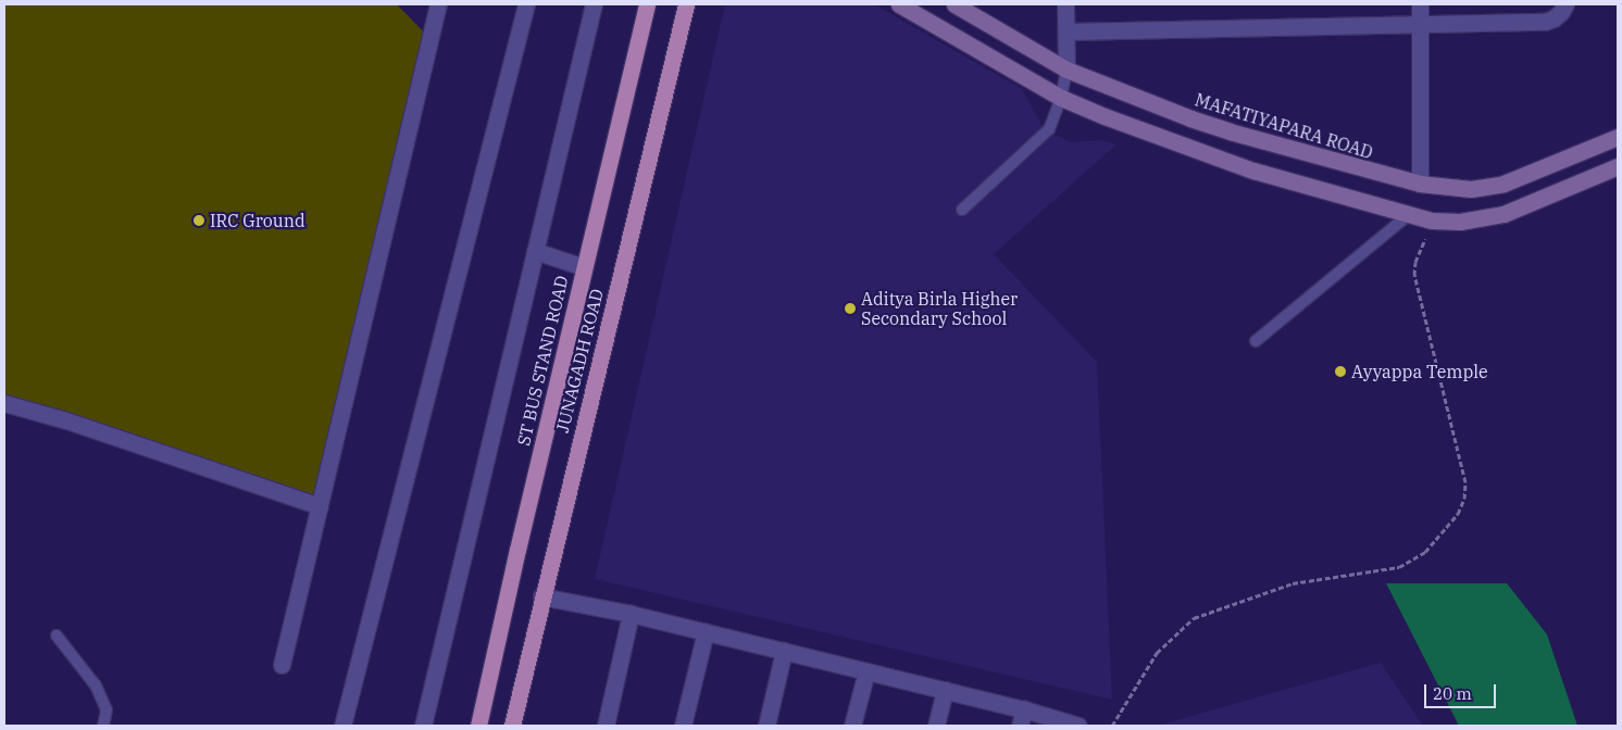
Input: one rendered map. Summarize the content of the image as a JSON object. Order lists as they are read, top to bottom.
{
  "streets": {
    "main road": ["ST BUS STAND ROAD", "JUNAGADH ROAD"],
    "street": ["MAFATIYAPARA ROAD"]
  },
  "places": ["IRC Ground", "Aditya Birla Higher Secondary School", "Ayyappa Temple"],
  "scale_bar": "20 m"
}
